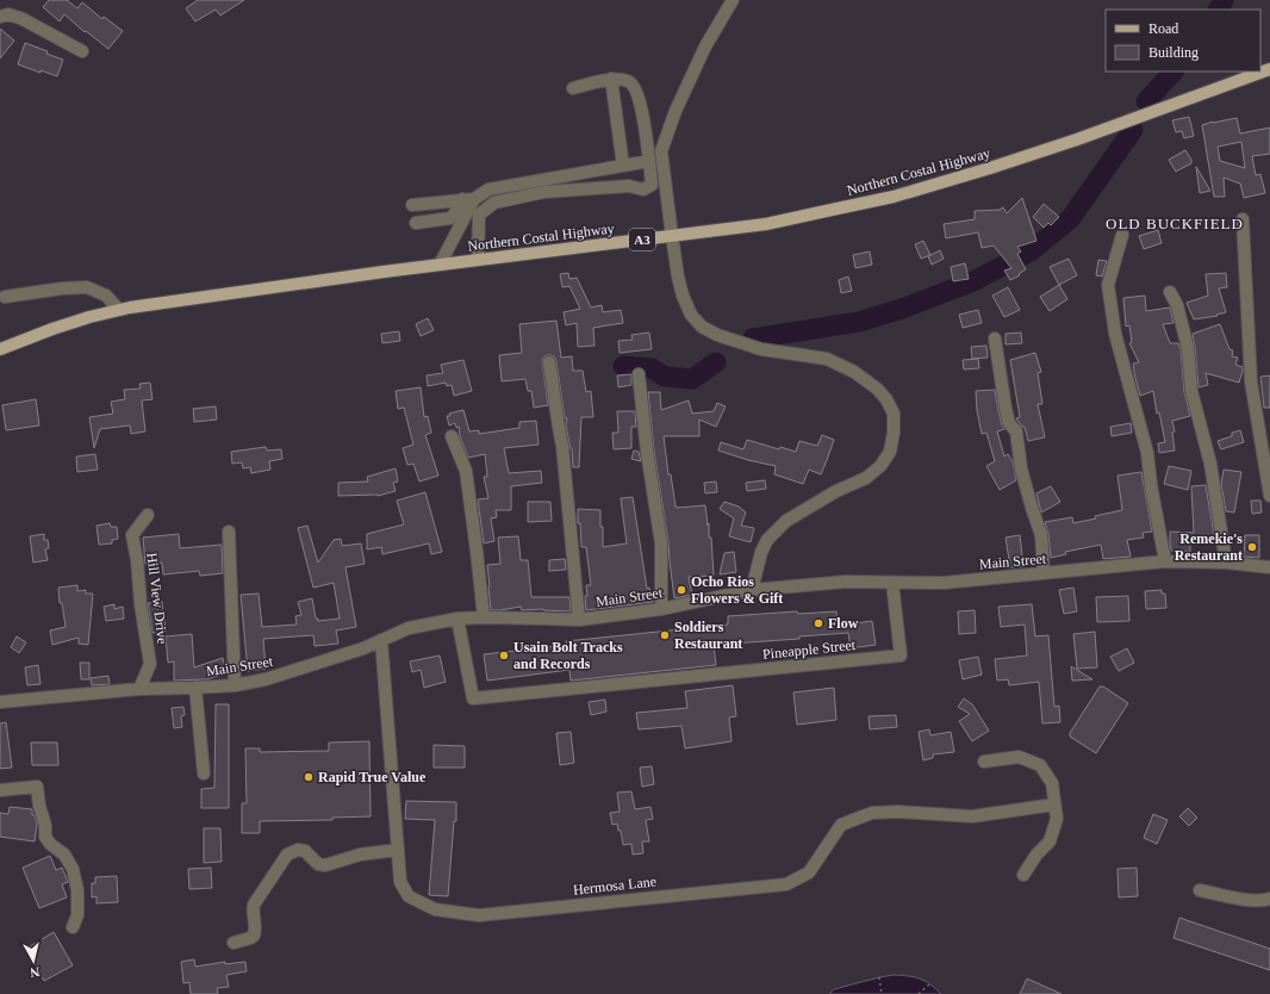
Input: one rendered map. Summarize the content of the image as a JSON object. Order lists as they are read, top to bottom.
{
  "streets": {
    "main road": ["Northern Costal Highway", "A3"],
    "street": [
      "Main Street",
      "Hill View Drive",
      "Pineapple Street",
      "Hermosa Lane"
    ]
  },
  "crossings": [
    ["Main Street", "Hill View Drive"],
    ["Main Street", "Pineapple Street"],
    ["Main Street", "Hermosa Lane"]
  ],
  "districts": ["OLD BUCKFIELD"],
  "places": [
    "Remekie's Restaurant",
    "Ocho Rios Flowers & Gift",
    "Flow",
    "Soldiers Restaurant",
    "Usain Bolt Tracks and Records",
    "Rapid True Value"
  ],
  "legend": ["Road", "Building"],
  "north": "bottom"
}
